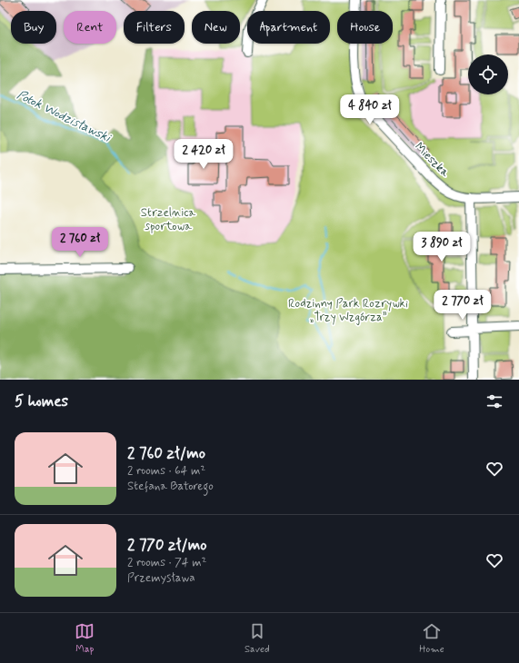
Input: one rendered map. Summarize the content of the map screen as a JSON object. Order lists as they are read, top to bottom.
{
  "streets": {
    "street": ["Mieszka"]
  },
  "water": ["Potok Wodzisławski"],
  "parks": ["Strzelnica sportowa", "Rodzinny Park Rozrywki „Trzy Wzgórza”"],
  "page": {
    "chip": [
      "Buy",
      "Rent",
      "Filters",
      "New",
      "Apartment",
      "House"
    ],
    "price": [
      "4 840 zł",
      "2 420 zł",
      "2 760 zł",
      "3 890 zł",
      "2 770 zł"
    ],
    "heading": "5 homes",
    "list": [
      {
        "name": "2 760 zł/mo",
        "note": "2 rooms · 64 m² · Stefana Batorego"
      },
      {
        "name": "2 770 zł/mo",
        "note": "2 rooms · 74 m² · Przemysława"
      }
    ],
    "tabs": ["Map", "Saved", "Home"]
  }
}
